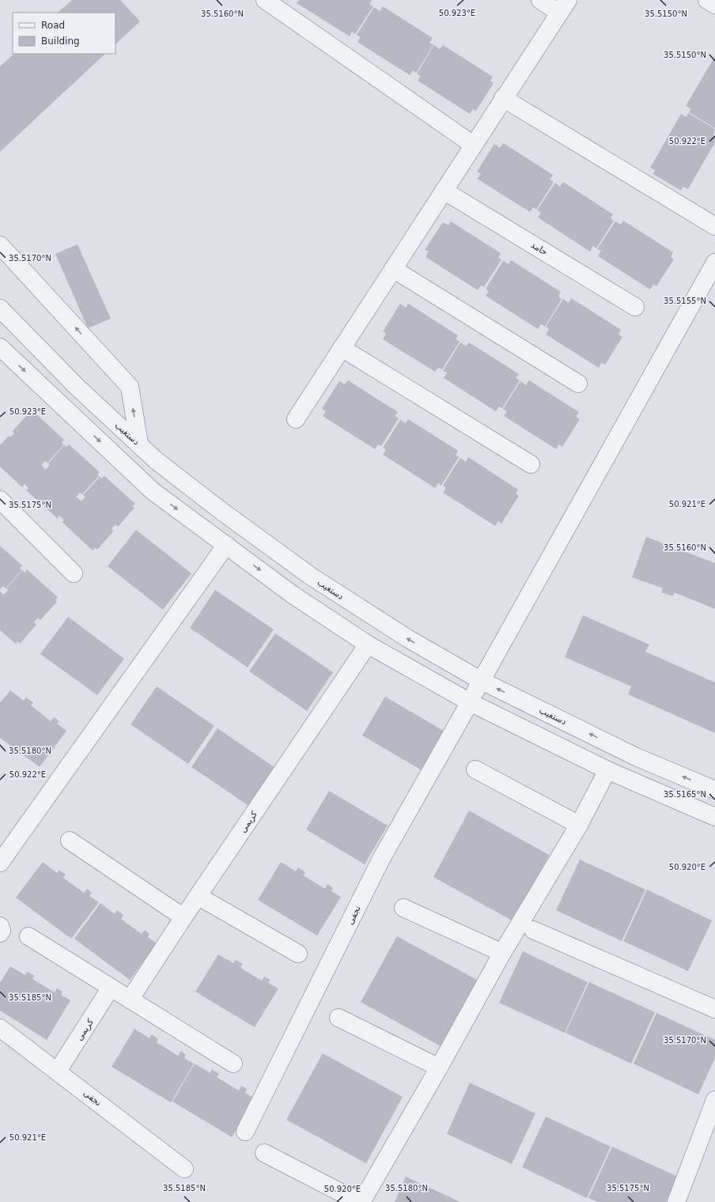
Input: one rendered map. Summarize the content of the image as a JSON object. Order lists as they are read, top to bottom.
{
  "streets": {
    "street": [
      "حامد",
      "دستغیب",
      "کریمی",
      "نجفی"
    ]
  },
  "crossings": [
    ["دستغیب", "نجفی"],
    ["کریمی", "نجفی"]
  ],
  "legend": ["Road", "Building"],
  "coordinates": [
    "50.923°E",
    "35.5160°N",
    "35.5150°N",
    "50.922°E",
    "35.5170°N",
    "35.5155°N",
    "50.921°E",
    "35.5175°N",
    "35.5180°N",
    "35.5165°N",
    "50.920°E",
    "35.5185°N"
  ]
}
